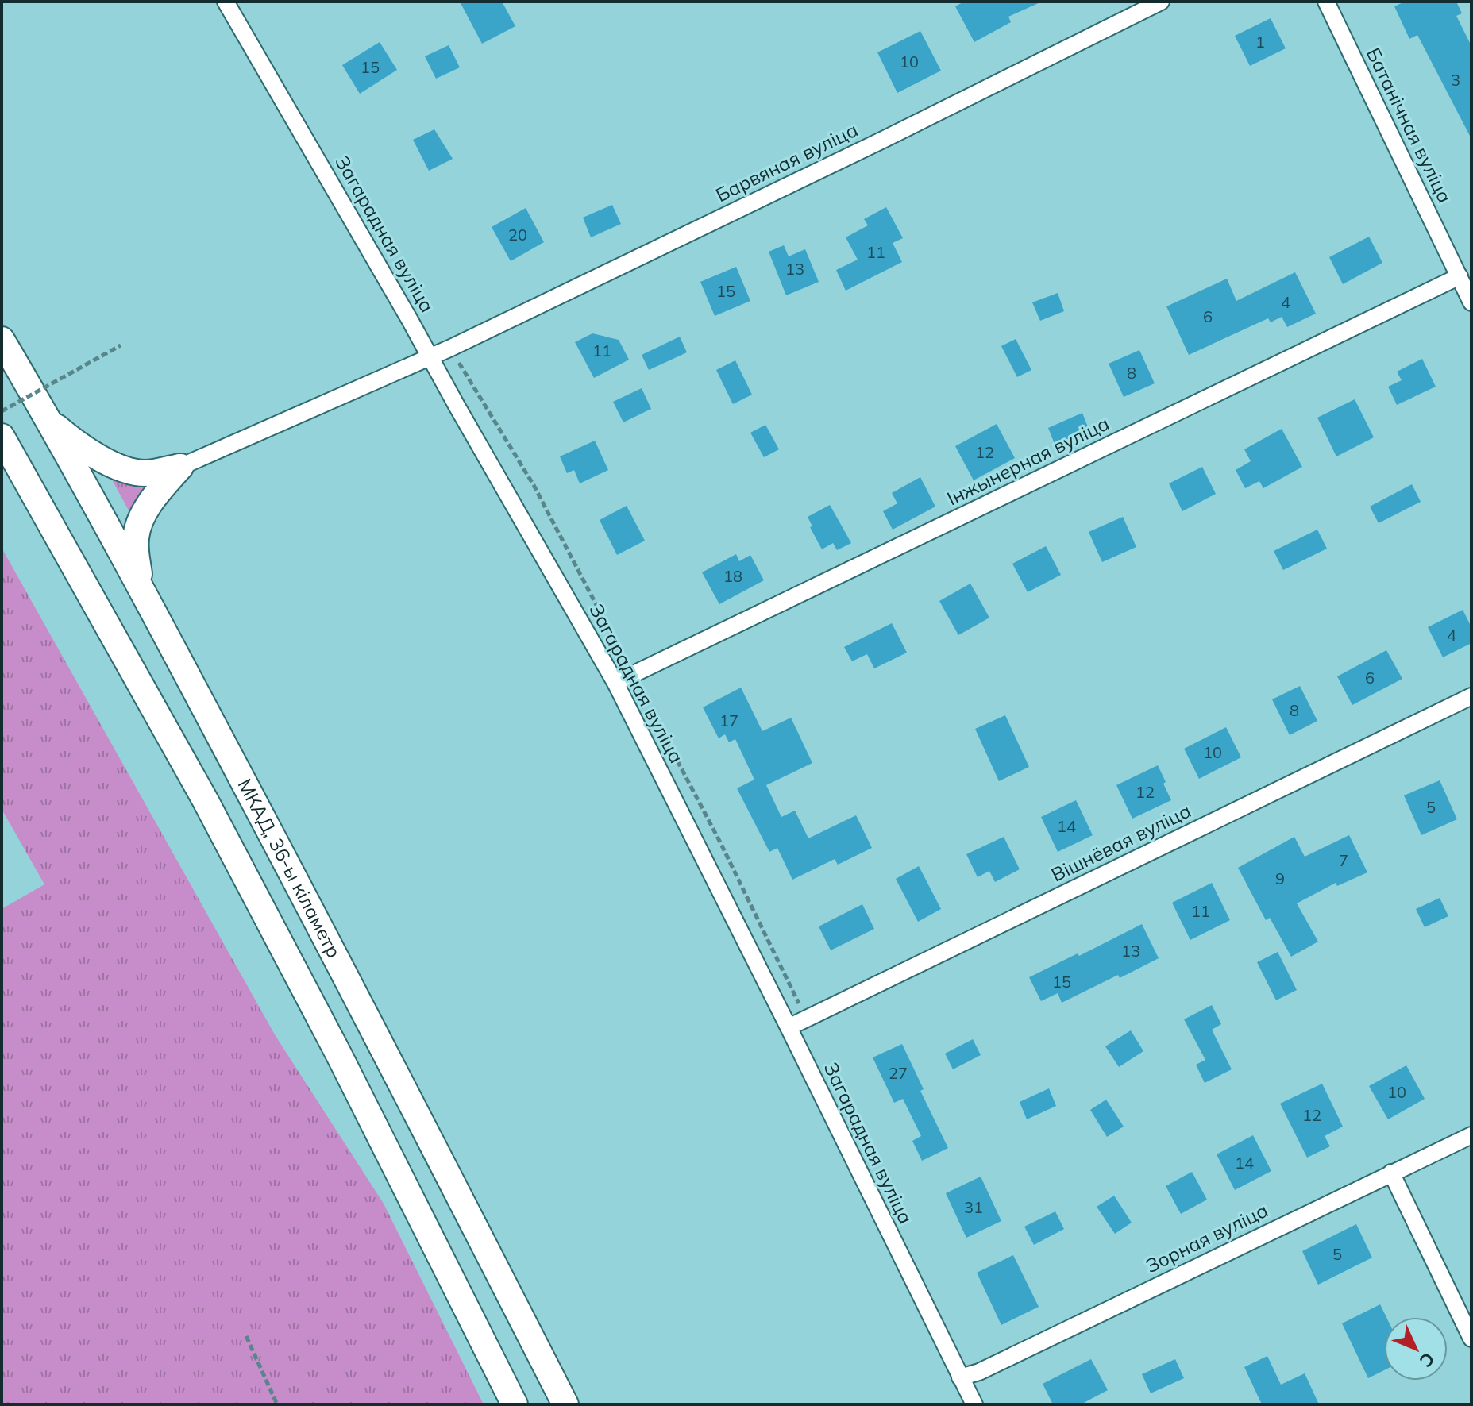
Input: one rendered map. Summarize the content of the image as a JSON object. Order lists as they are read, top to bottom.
{
  "streets": {
    "highway": ["МКАД, 36-ы кіламетр"],
    "street": [
      "Батанічная вуліца",
      "Барвяная вуліца",
      "Загарадная вуліца",
      "Інжынерная вуліца",
      "Вішнёвая вуліца",
      "Зорная вуліца"
    ]
  },
  "crossings": [
    ["Батанічная вуліца", "Інжынерная вуліца"],
    ["Барвяная вуліца", "Загарадная вуліца"],
    ["Загарадная вуліца", "Інжынерная вуліца"],
    ["Загарадная вуліца", "Вішнёвая вуліца"],
    ["Загарадная вуліца", "Зорная вуліца"]
  ],
  "house_numbers": [
    "1",
    "10",
    "15",
    "3",
    "20",
    "11",
    "13",
    "15",
    "4",
    "6",
    "11",
    "8",
    "12",
    "18",
    "4",
    "6",
    "8",
    "17",
    "10",
    "12",
    "5",
    "14",
    "7",
    "9",
    "11",
    "13",
    "15",
    "27",
    "10",
    "12",
    "14",
    "31",
    "5"
  ],
  "north": "bottom right"
}
